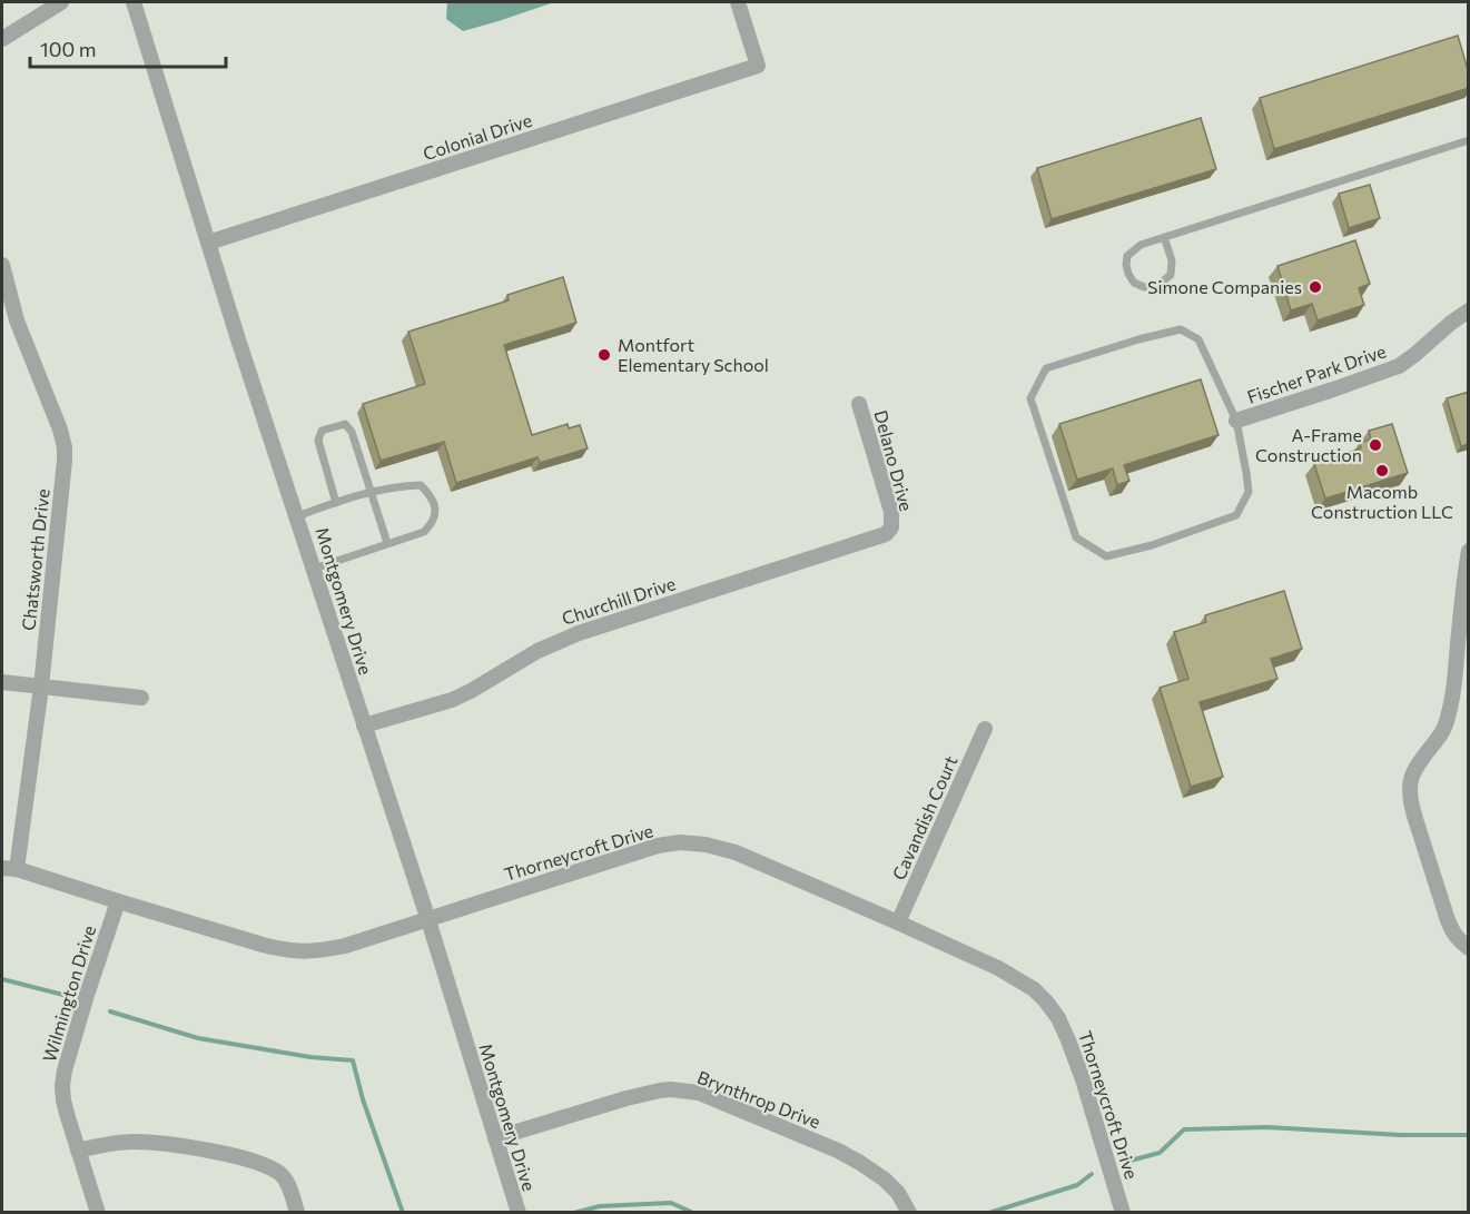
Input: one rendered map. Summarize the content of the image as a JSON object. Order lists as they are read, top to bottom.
{
  "streets": {
    "street": [
      "Colonial Drive",
      "Fischer Park Drive",
      "Delano Drive",
      "Chatsworth Drive",
      "Montgomery Drive",
      "Churchill Drive",
      "Cavandish Court",
      "Thorneycroft Drive",
      "Wilmington Drive",
      "Brynthrop Drive"
    ]
  },
  "crossings": [
    ["Colonial Drive", "Montgomery Drive"],
    ["Delano Drive", "Churchill Drive"],
    ["Chatsworth Drive", "Thorneycroft Drive"],
    ["Montgomery Drive", "Churchill Drive"],
    ["Montgomery Drive", "Thorneycroft Drive"],
    ["Montgomery Drive", "Brynthrop Drive"],
    ["Cavandish Court", "Thorneycroft Drive"],
    ["Thorneycroft Drive", "Wilmington Drive"]
  ],
  "places": [
    "Simone Companies",
    "Montfort Elementary School",
    "A-Frame Construction",
    "Macomb Construction LLC"
  ],
  "scale_bar": "100 m"
}
